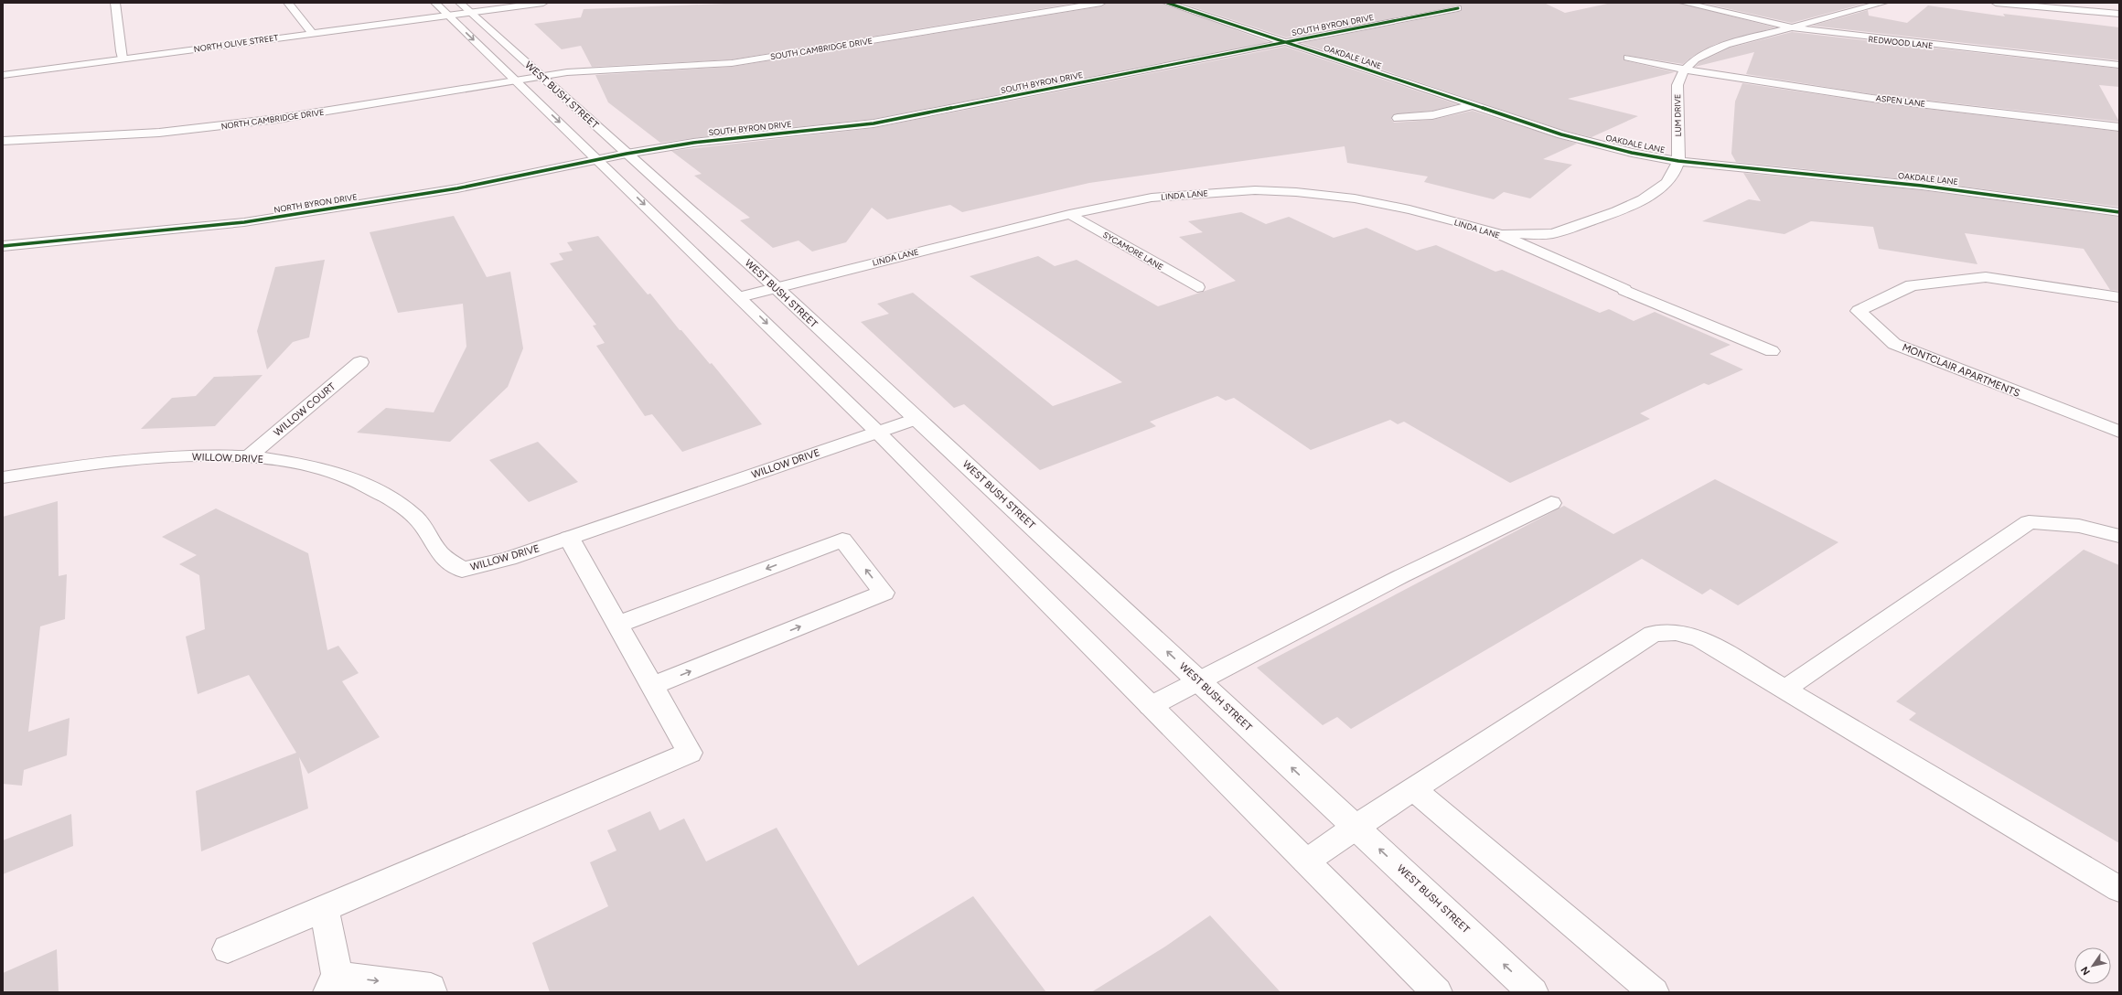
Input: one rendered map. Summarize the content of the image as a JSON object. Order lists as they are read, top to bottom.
{
  "streets": {
    "street": [
      "SOUTH BYRON DRIVE",
      "REDWOOD LANE",
      "NORTH OLIVE STREET",
      "SOUTH CAMBRIDGE DRIVE",
      "OAKDALE LANE",
      "WEST BUSH STREET",
      "ASPEN LANE",
      "LUM DRIVE",
      "NORTH CAMBRIDGE DRIVE",
      "LINDA LANE",
      "NORTH BYRON DRIVE",
      "SYCAMORE LANE",
      "MONTCLAIR APARTMENTS",
      "WILLOW COURT",
      "WILLOW DRIVE"
    ]
  },
  "crossings": [
    ["SOUTH BYRON DRIVE", "OAKDALE LANE"],
    ["SOUTH BYRON DRIVE", "WEST BUSH STREET"],
    ["SOUTH BYRON DRIVE", "NORTH BYRON DRIVE"],
    ["REDWOOD LANE", "LUM DRIVE"],
    ["NORTH OLIVE STREET", "WEST BUSH STREET"],
    ["SOUTH CAMBRIDGE DRIVE", "WEST BUSH STREET"],
    ["SOUTH CAMBRIDGE DRIVE", "NORTH CAMBRIDGE DRIVE"],
    ["OAKDALE LANE", "LUM DRIVE"],
    ["WEST BUSH STREET", "NORTH CAMBRIDGE DRIVE"],
    ["WEST BUSH STREET", "LINDA LANE"],
    ["WEST BUSH STREET", "NORTH BYRON DRIVE"],
    ["WEST BUSH STREET", "WILLOW DRIVE"],
    ["ASPEN LANE", "LUM DRIVE"],
    ["LUM DRIVE", "LINDA LANE"],
    ["LINDA LANE", "SYCAMORE LANE"],
    ["WILLOW COURT", "WILLOW DRIVE"]
  ],
  "north": "bottom left"
}
